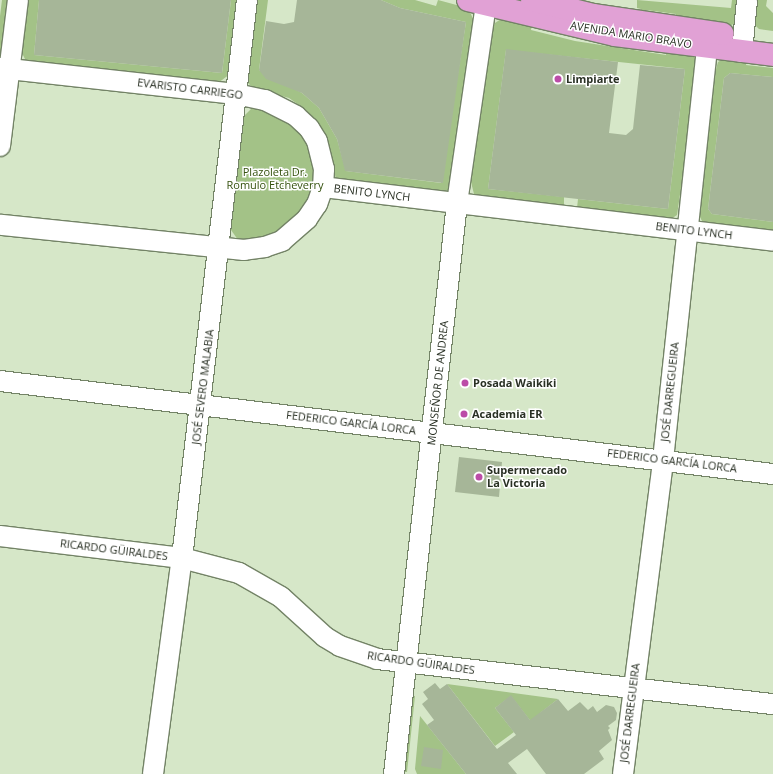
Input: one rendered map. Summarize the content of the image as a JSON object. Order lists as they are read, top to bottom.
{
  "streets": {
    "main road": ["AVENIDA MARIO BRAVO"],
    "street": [
      "EVARISTO CARRIEGO",
      "BENITO LYNCH",
      "MONSEÑOR DE ANDREA",
      "JOSÉ SEVERO MALABIA",
      "JOSÉ DARREGUEIRA",
      "FEDERICO GARCÍA LORCA",
      "RICARDO GÜIRALDES"
    ]
  },
  "crossings": [
    ["AVENIDA MARIO BRAVO", "MONSEÑOR DE ANDREA"],
    ["AVENIDA MARIO BRAVO", "JOSÉ DARREGUEIRA"],
    ["EVARISTO CARRIEGO", "BENITO LYNCH"],
    ["EVARISTO CARRIEGO", "JOSÉ SEVERO MALABIA"],
    ["BENITO LYNCH", "MONSEÑOR DE ANDREA"],
    ["BENITO LYNCH", "JOSÉ SEVERO MALABIA"],
    ["BENITO LYNCH", "JOSÉ DARREGUEIRA"],
    ["MONSEÑOR DE ANDREA", "FEDERICO GARCÍA LORCA"],
    ["MONSEÑOR DE ANDREA", "RICARDO GÜIRALDES"],
    ["JOSÉ SEVERO MALABIA", "FEDERICO GARCÍA LORCA"],
    ["JOSÉ SEVERO MALABIA", "RICARDO GÜIRALDES"],
    ["JOSÉ DARREGUEIRA", "FEDERICO GARCÍA LORCA"],
    ["JOSÉ DARREGUEIRA", "RICARDO GÜIRALDES"]
  ],
  "parks": ["Plazoleta Dr. Romulo Etcheverry"],
  "places": [
    "Limpiarte",
    "Posada Waikiki",
    "Academia ER",
    "Supermercado La Victoria"
  ]
}
